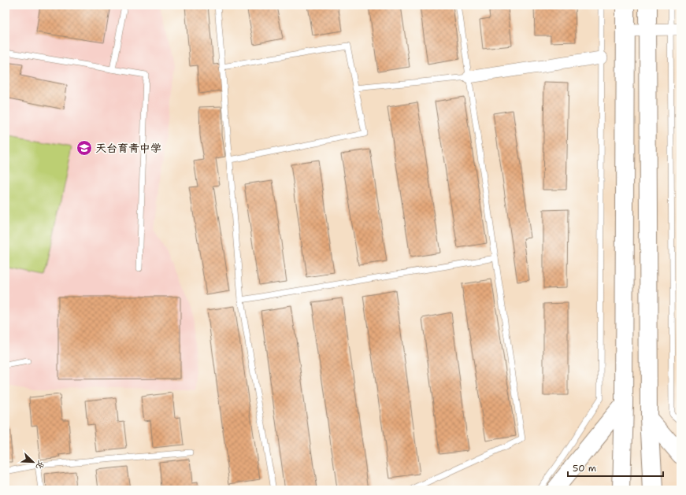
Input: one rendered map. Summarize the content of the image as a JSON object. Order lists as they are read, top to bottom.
{
  "places": {
    "school or university": ["天台育青中学"]
  },
  "scale_bar": "50 m",
  "north": "bottom right"
}
